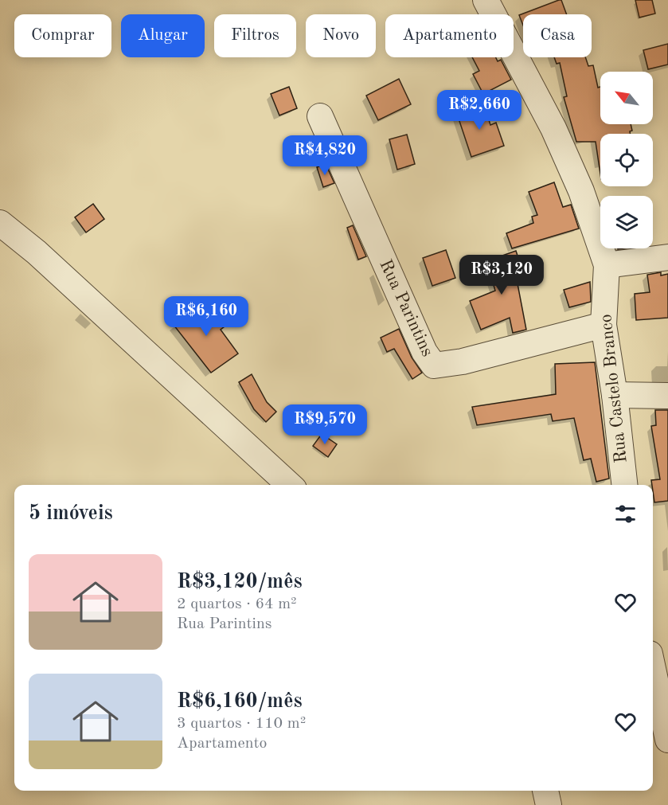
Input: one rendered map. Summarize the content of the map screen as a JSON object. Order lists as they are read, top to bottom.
{
  "streets": {
    "street": ["Rua Parintins", "Rua Castelo Branco"]
  },
  "crossings": [
    ["Rua Parintins", "Rua Castelo Branco"]
  ],
  "north": "top left",
  "page": {
    "chip": [
      "Comprar",
      "Alugar",
      "Filtros",
      "Novo",
      "Apartamento",
      "Casa"
    ],
    "price": [
      "R$2,660",
      "R$4,820",
      "R$3,120",
      "R$6,160",
      "R$9,570"
    ],
    "heading": "5 imóveis",
    "list": [
      {
        "name": "R$3,120/mês",
        "note": "2 quartos · 64 m² · Rua Parintins"
      },
      {
        "name": "R$6,160/mês",
        "note": "3 quartos · 110 m² · Apartamento"
      }
    ]
  }
}
